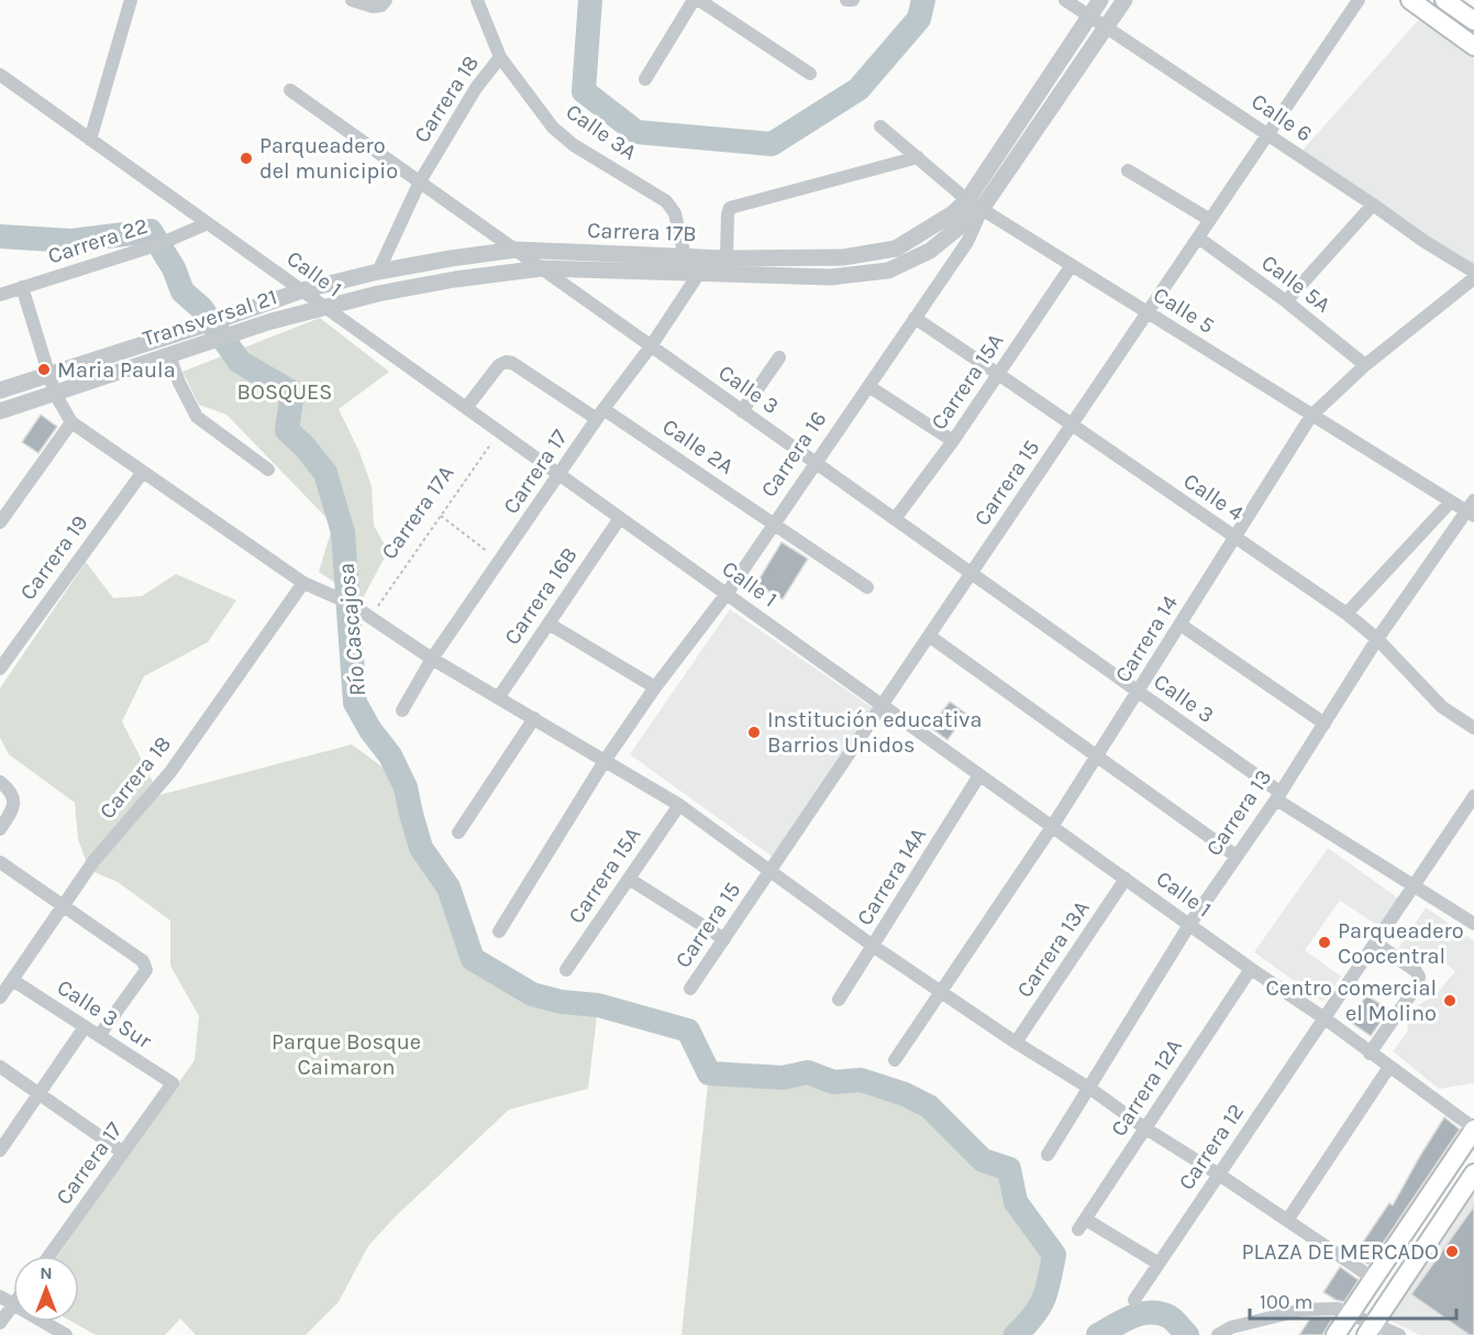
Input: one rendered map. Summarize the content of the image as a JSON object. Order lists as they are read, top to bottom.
{
  "streets": {
    "street": [
      "Carrera 18",
      "Calle 6",
      "Calle 3A",
      "Carrera 17B",
      "Carrera 22",
      "Calle 1",
      "Calle 5A",
      "Calle 5",
      "Transversal 21",
      "Carrera 15A",
      "Calle 3",
      "Calle 2A",
      "Carrera 16",
      "Carrera 17",
      "Carrera 15",
      "Calle 4",
      "Carrera 19",
      "Carrera 16B",
      "Carrera 14",
      "Carrera 13",
      "Carrera 14A",
      "Carrera 13A",
      "Calle 3 Sur",
      "Carrera 12A",
      "Carrera 12"
    ],
    "path": ["Carrera 17A"]
  },
  "crossings": [
    ["Carrera 18", "Calle 3A"],
    ["Carrera 18", "Carrera 17B"],
    ["Carrera 18", "Calle 3"],
    ["Carrera 18", "Calle 3 Sur"],
    ["Calle 6", "Carrera 16"],
    ["Calle 6", "Carrera 15"],
    ["Calle 3A", "Carrera 17B"],
    ["Carrera 17B", "Calle 1"],
    ["Carrera 17B", "Calle 5"],
    ["Carrera 17B", "Transversal 21"],
    ["Carrera 17B", "Calle 3"],
    ["Carrera 17B", "Carrera 16"],
    ["Carrera 17B", "Carrera 17"],
    ["Carrera 22", "Calle 1"],
    ["Calle 1", "Transversal 21"],
    ["Calle 1", "Calle 2A"],
    ["Calle 1", "Carrera 16"],
    ["Calle 1", "Carrera 17"],
    ["Calle 1", "Carrera 15"],
    ["Calle 1", "Carrera 17A"],
    ["Calle 1", "Carrera 16B"],
    ["Calle 1", "Carrera 14"],
    ["Calle 1", "Carrera 13"],
    ["Calle 1", "Carrera 14A"],
    ["Calle 1", "Carrera 13A"],
    ["Calle 1", "Carrera 12A"],
    ["Calle 1", "Carrera 12"],
    ["Calle 5A", "Carrera 15"],
    ["Calle 5A", "Carrera 14"],
    ["Calle 5", "Carrera 15A"],
    ["Calle 5", "Carrera 16"],
    ["Calle 5", "Carrera 15"],
    ["Calle 5", "Carrera 14"],
    ["Calle 5", "Carrera 13"],
    ["Carrera 15A", "Calle 3"],
    ["Carrera 15A", "Calle 4"],
    ["Calle 3", "Carrera 16"],
    ["Calle 3", "Carrera 17"],
    ["Calle 3", "Carrera 15"],
    ["Calle 3", "Carrera 14"],
    ["Calle 3", "Carrera 13"],
    ["Calle 3", "Carrera 12"],
    ["Calle 2A", "Carrera 16"],
    ["Calle 2A", "Carrera 17"],
    ["Carrera 16", "Calle 4"],
    ["Carrera 17", "Calle 3 Sur"],
    ["Carrera 15", "Calle 4"],
    ["Calle 4", "Carrera 14"],
    ["Calle 4", "Carrera 13"],
    ["Carrera 12A", "Carrera 12"]
  ],
  "water": ["Río Cascajosa"],
  "parks": ["BOSQUES", "Parque Bosque Caimaron"],
  "places": [
    "Parqueadero del municipio",
    "Maria Paula",
    "Institución educativa Barrios Unidos",
    "Parqueadero Coocentral",
    "Centro comercial el Molino",
    "PLAZA DE MERCADO"
  ],
  "scale_bar": "100 m",
  "north": "top"
}
